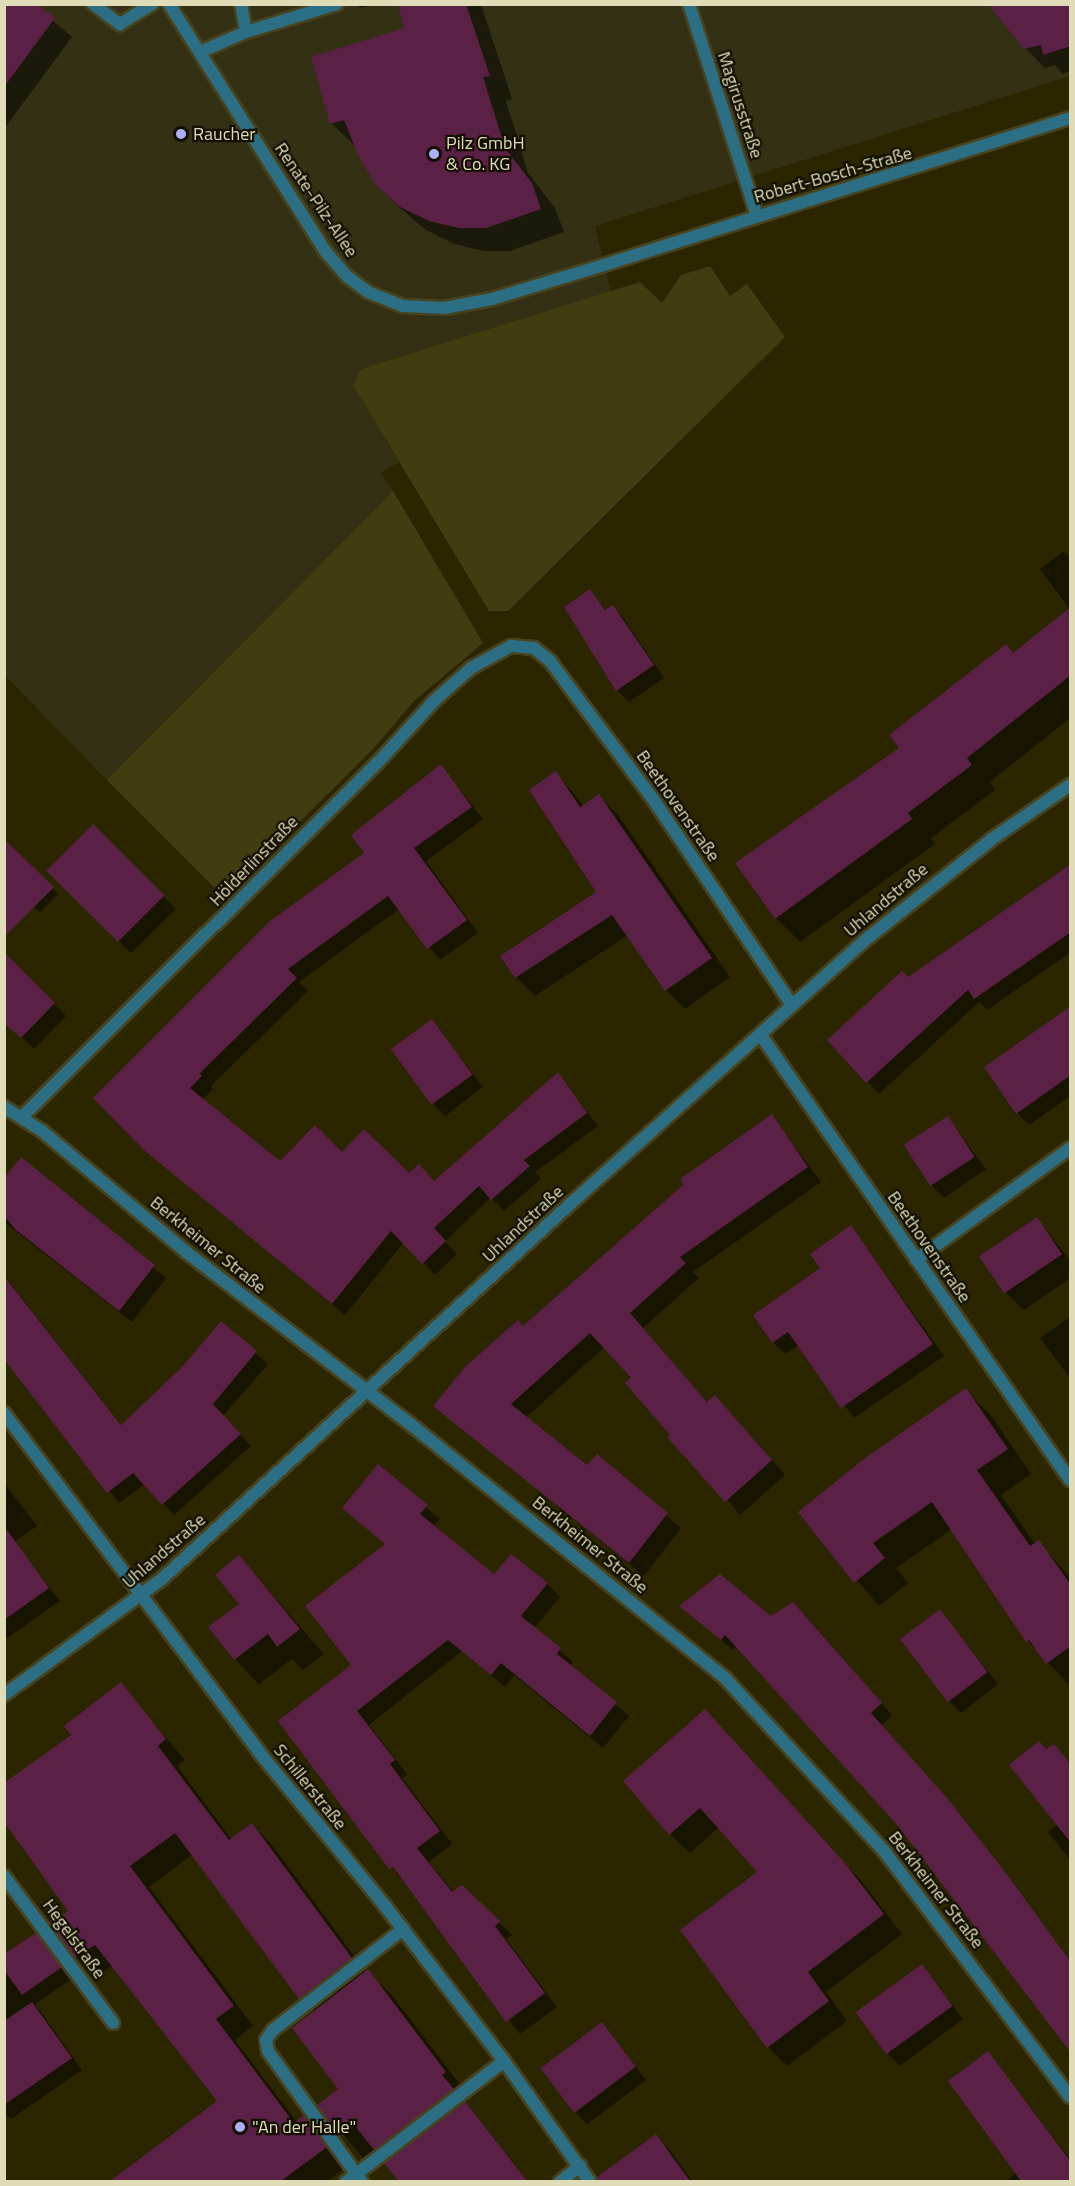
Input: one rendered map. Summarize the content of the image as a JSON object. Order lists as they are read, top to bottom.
{
  "streets": {
    "street": [
      "Magirusstraße",
      "Robert-Bosch-Straße",
      "Renate-Pilz-Allee",
      "Beethovenstraße",
      "Hölderlinstraße",
      "Uhlandstraße",
      "Berkheimer Straße",
      "Schillerstraße",
      "Hegelstraße"
    ]
  },
  "crossings": [
    ["Magirusstraße", "Robert-Bosch-Straße"],
    ["Robert-Bosch-Straße", "Renate-Pilz-Allee"],
    ["Beethovenstraße", "Hölderlinstraße"],
    ["Beethovenstraße", "Uhlandstraße"],
    ["Hölderlinstraße", "Berkheimer Straße"],
    ["Uhlandstraße", "Berkheimer Straße"],
    ["Uhlandstraße", "Schillerstraße"]
  ],
  "places": ["Raucher", "Pilz GmbH & Co. KG", "\"An der Halle\""]
}
